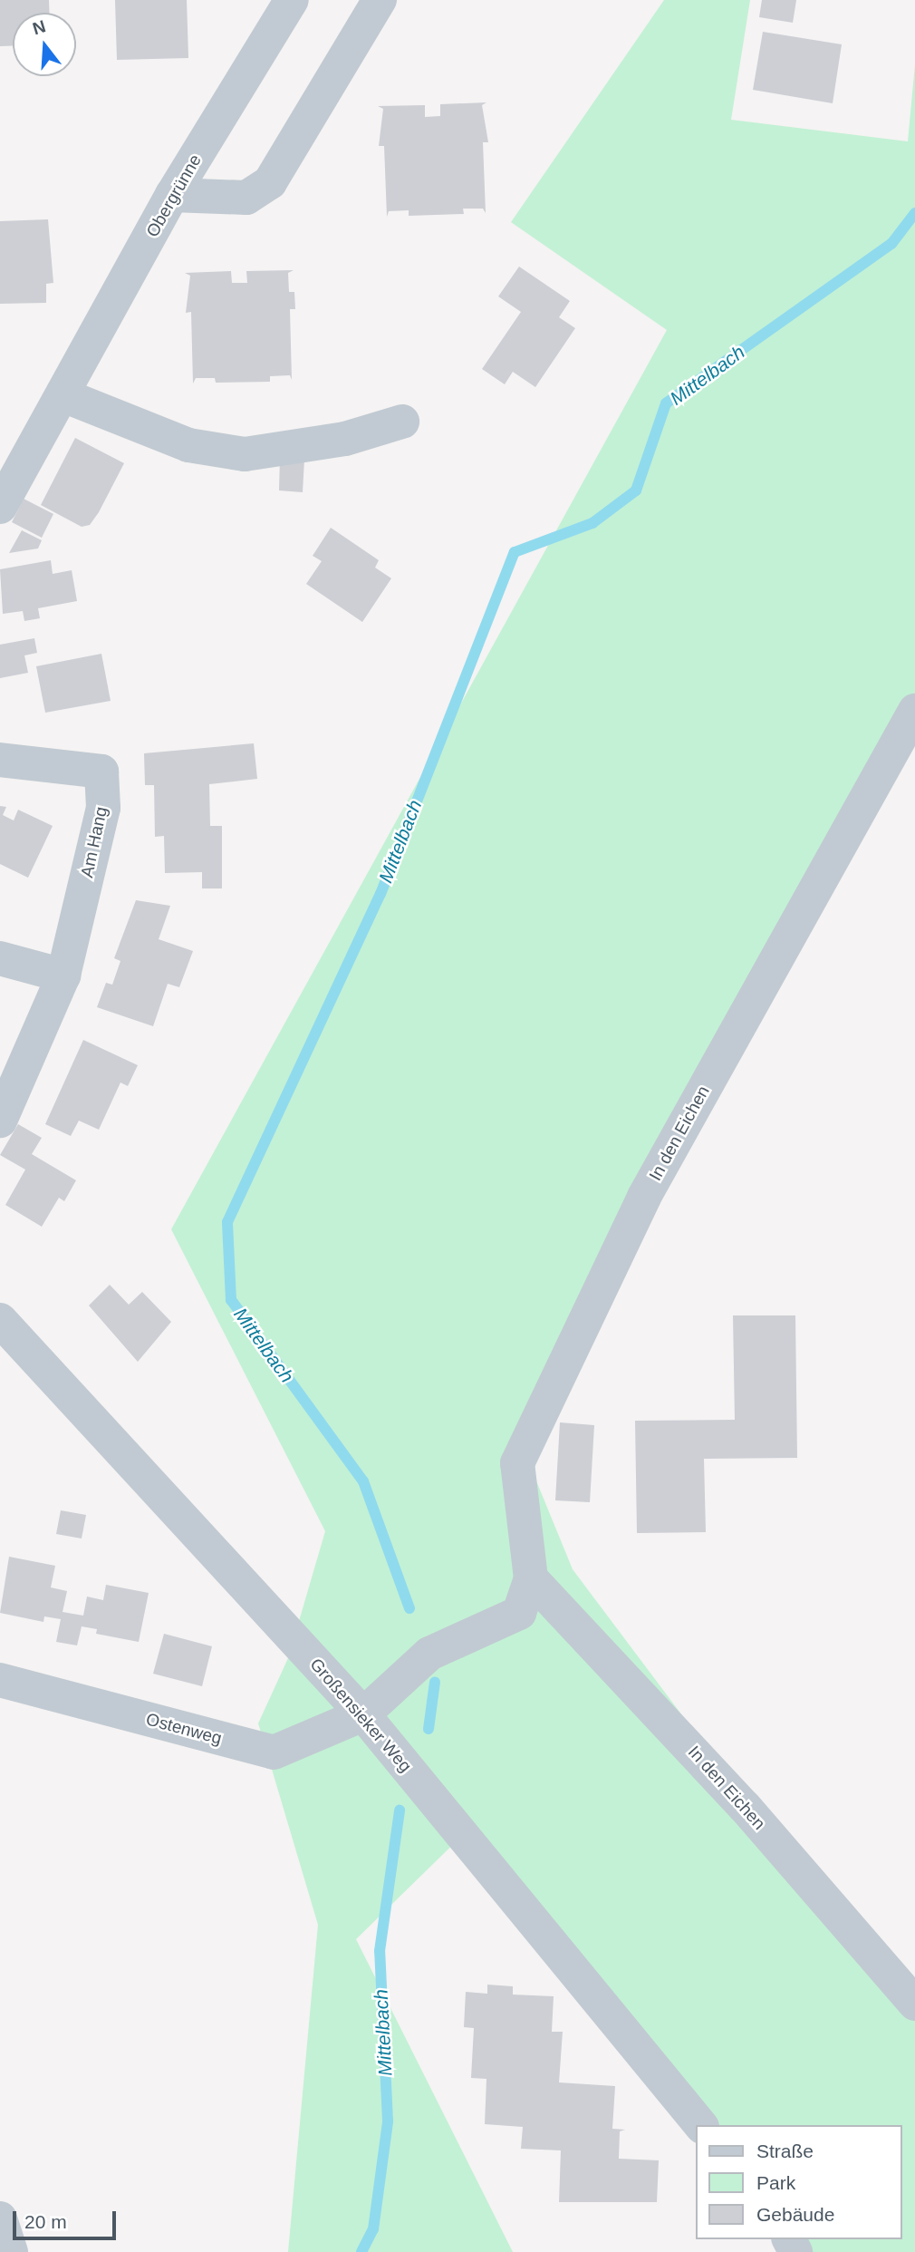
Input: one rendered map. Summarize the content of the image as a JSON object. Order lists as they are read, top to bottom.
{
  "streets": {
    "street": [
      "Obergrünne",
      "Am Hang",
      "In den Eichen",
      "Großensieker Weg",
      "Ostenweg"
    ]
  },
  "crossings": [
    ["In den Eichen", "Großensieker Weg"],
    ["In den Eichen", "Ostenweg"],
    ["Großensieker Weg", "Ostenweg"]
  ],
  "water": ["Mittelbach"],
  "legend": ["Straße", "Park", "Gebäude"],
  "scale_bar": "20 m",
  "north": "top"
}
